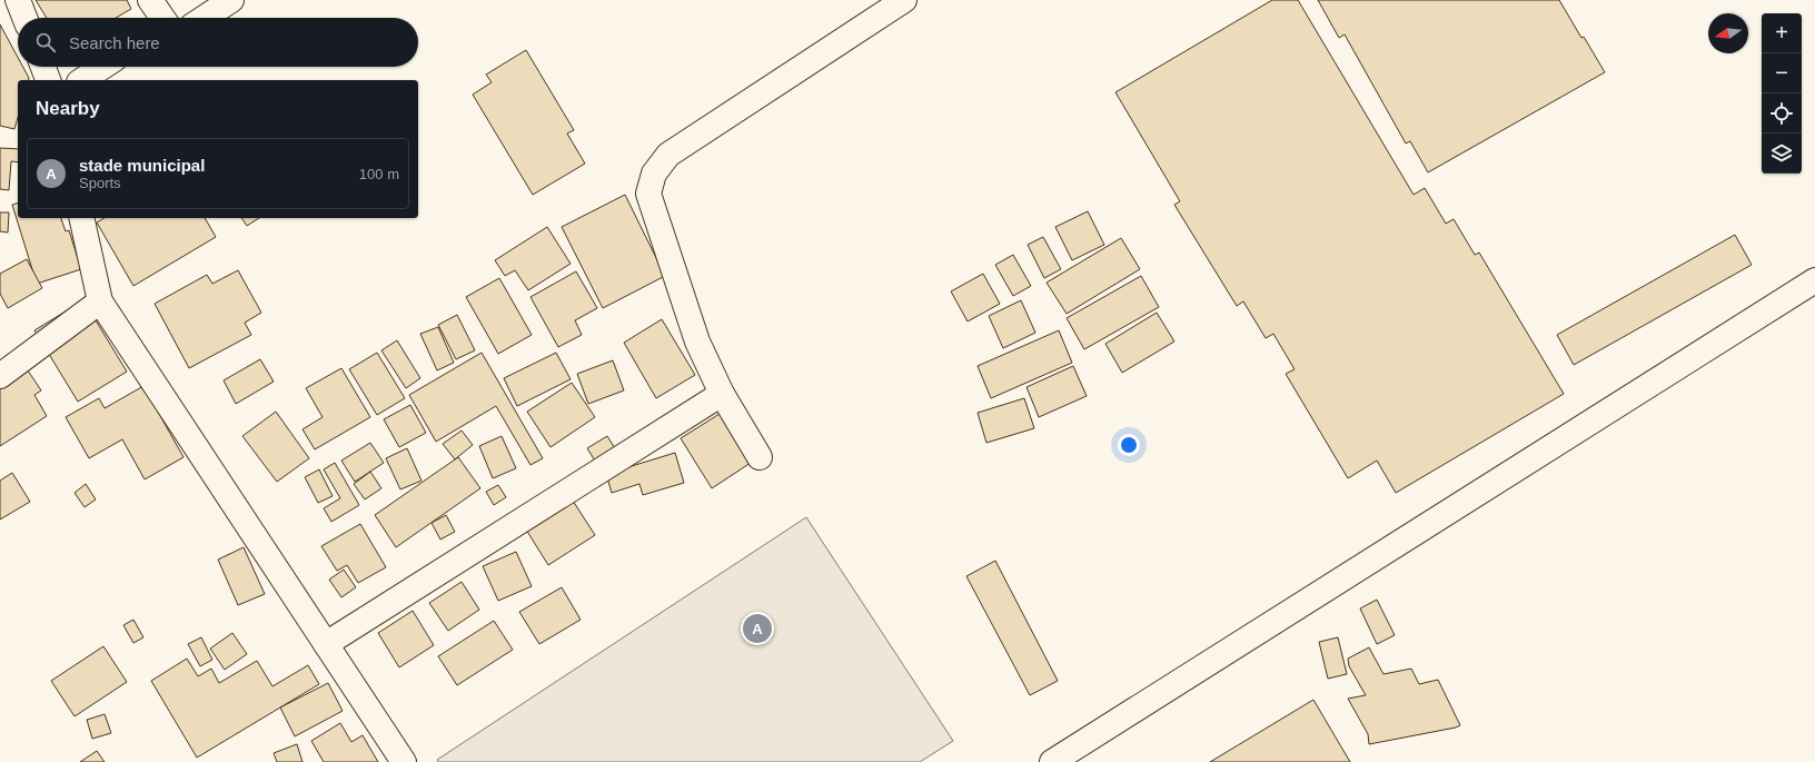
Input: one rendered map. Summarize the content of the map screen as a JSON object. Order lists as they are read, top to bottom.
{
  "north": "left",
  "page": {
    "map_buttons": ["+", "−"],
    "search": "Search here",
    "heading": "Nearby",
    "list": [
      {
        "mark": "A",
        "name": "stade municipal",
        "note": "Sports",
        "value": "100 m"
      }
    ],
    "pins": "A"
  }
}
